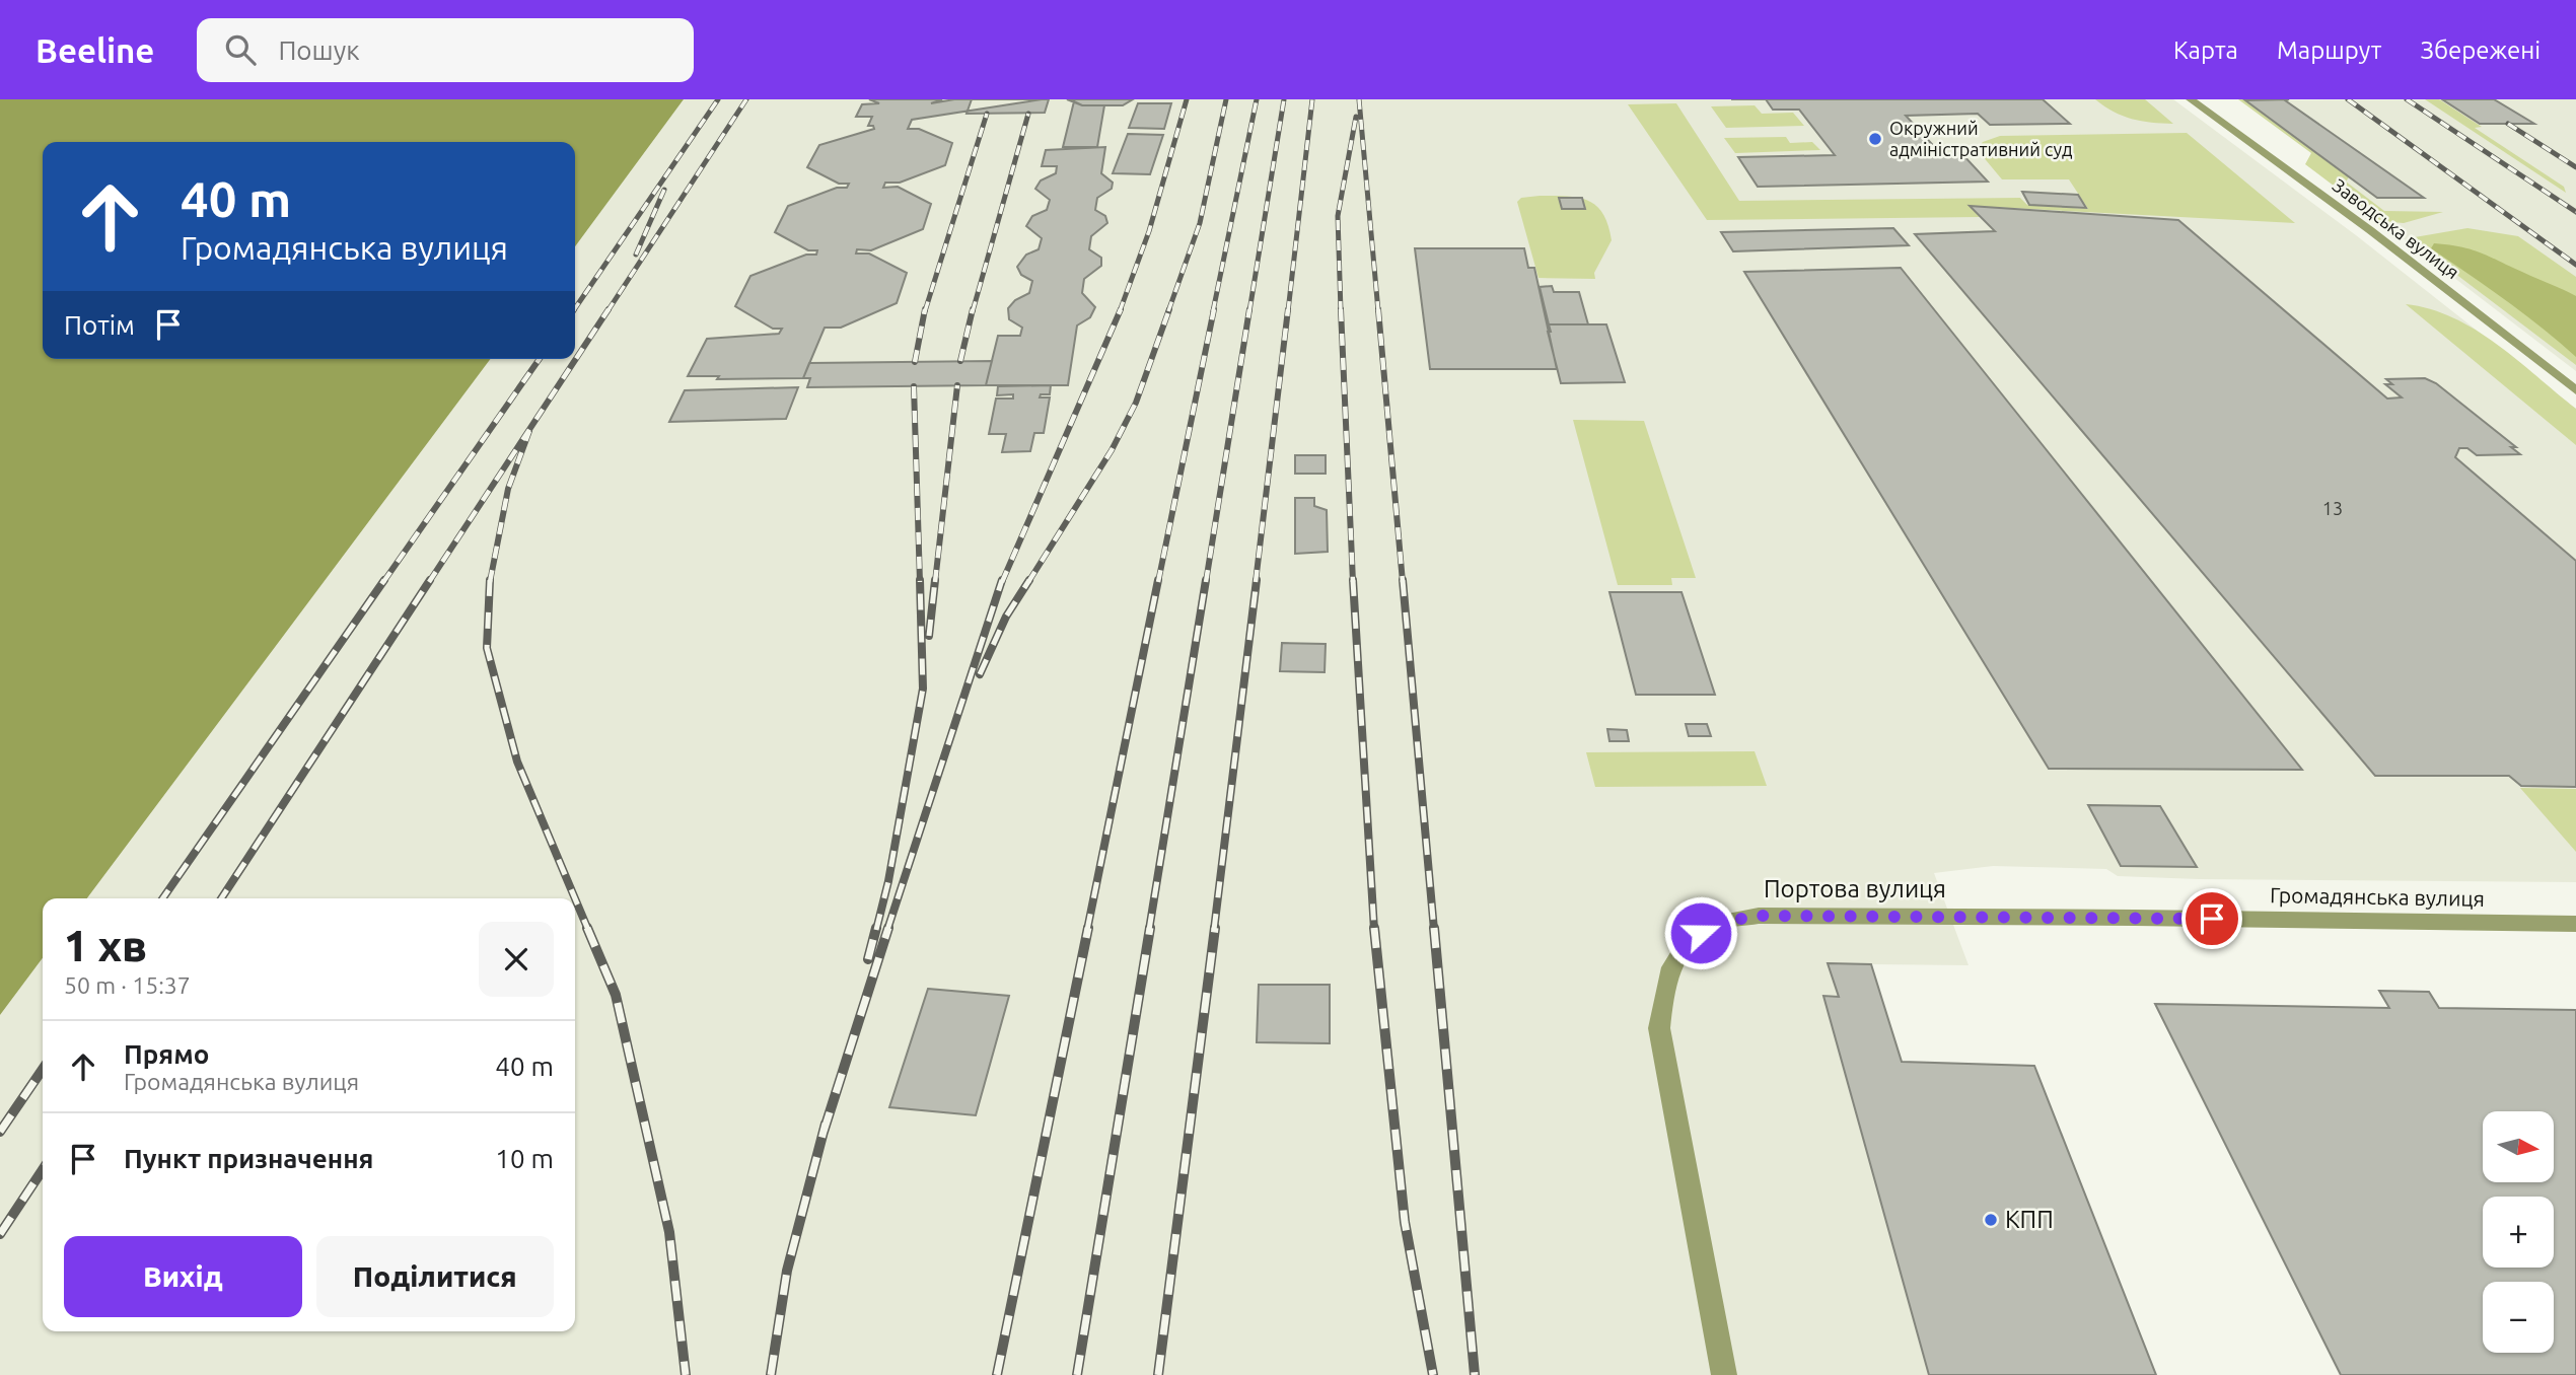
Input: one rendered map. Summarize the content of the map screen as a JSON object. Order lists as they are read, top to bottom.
{
  "streets": {
    "street": ["Заводська вулиця", "Портова вулиця", "Громадянська вулиця"]
  },
  "crossings": [
    ["Портова вулиця", "Громадянська вулиця"]
  ],
  "places": ["Окружний адміністративний суд", "КПП"],
  "house_numbers": ["13"],
  "north": "right",
  "page": {
    "header": "Beeline",
    "search": "Пошук",
    "nav": ["Карта", "Маршрут", "Збережені"],
    "turn": ["40 m", "Громадянська вулиця"],
    "then": "Потім",
    "heading": ["1 хв", "50 m · 15:37"],
    "list": [
      {
        "name": "Прямо",
        "note": "Громадянська вулиця",
        "value": "40 m"
      },
      {
        "name": "Пункт призначення",
        "value": "10 m"
      }
    ],
    "map_buttons": ["+", "−"],
    "buttons": ["Вихід", "Поділитися"]
  }
}
